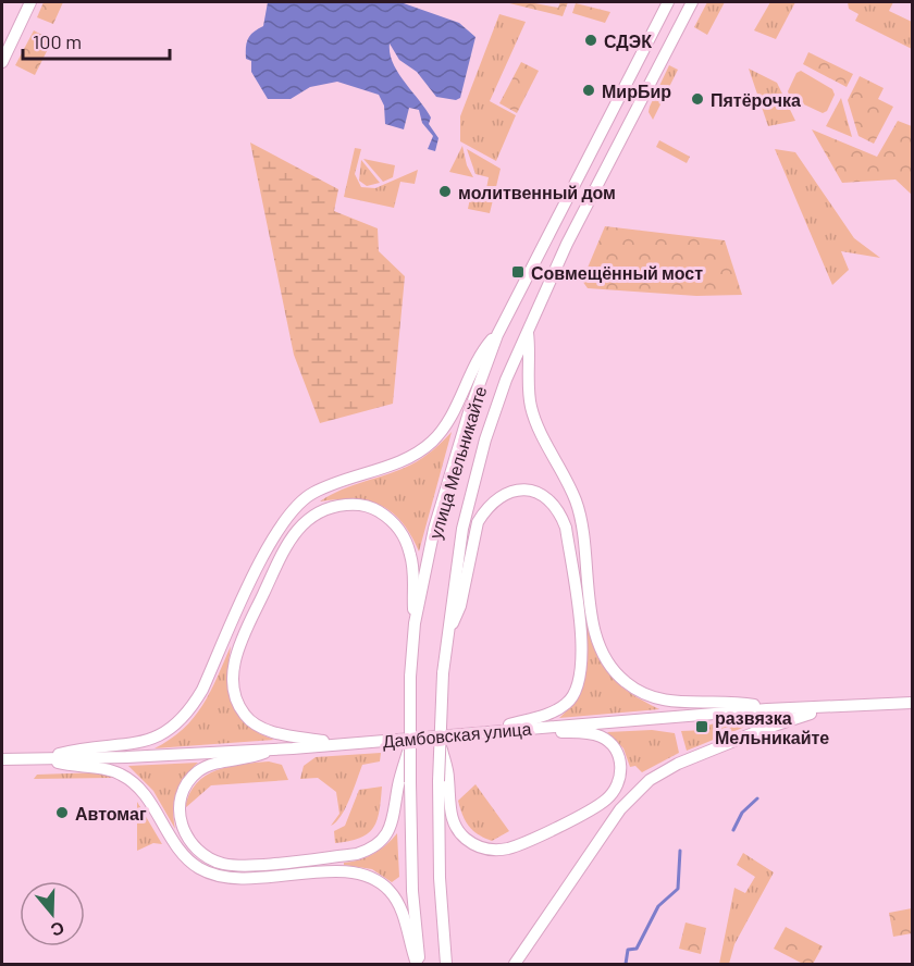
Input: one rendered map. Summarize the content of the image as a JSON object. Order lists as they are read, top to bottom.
{
  "streets": {
    "main road": ["улица Мельникайте", "Дамбовская улица"]
  },
  "places": {
    "other": [
      "СДЭК",
      "МирБир",
      "Пятёрочка",
      "молитвенный дом",
      "Автомаг"
    ],
    "transit": ["Совмещённый мост", "развязка Мельникайте"]
  },
  "scale_bar": "100 m",
  "north": "bottom"
}
